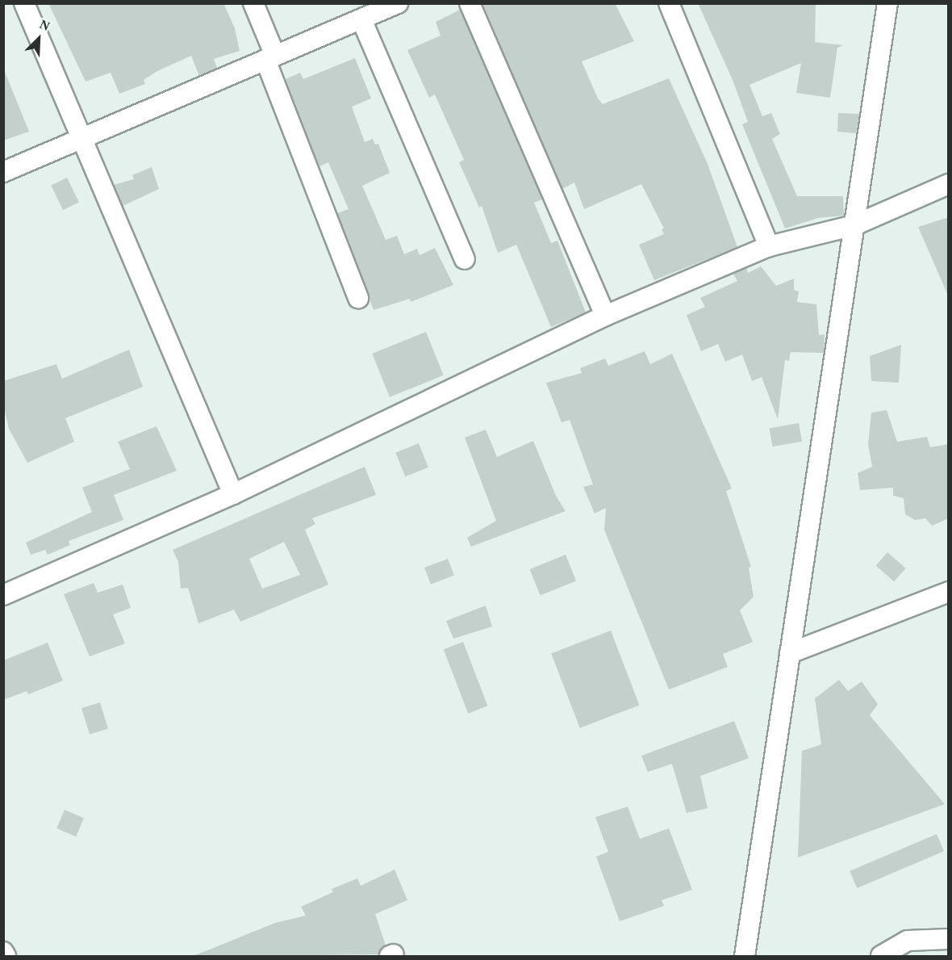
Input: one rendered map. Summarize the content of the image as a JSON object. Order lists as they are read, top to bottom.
{
  "north": "top right"
}
